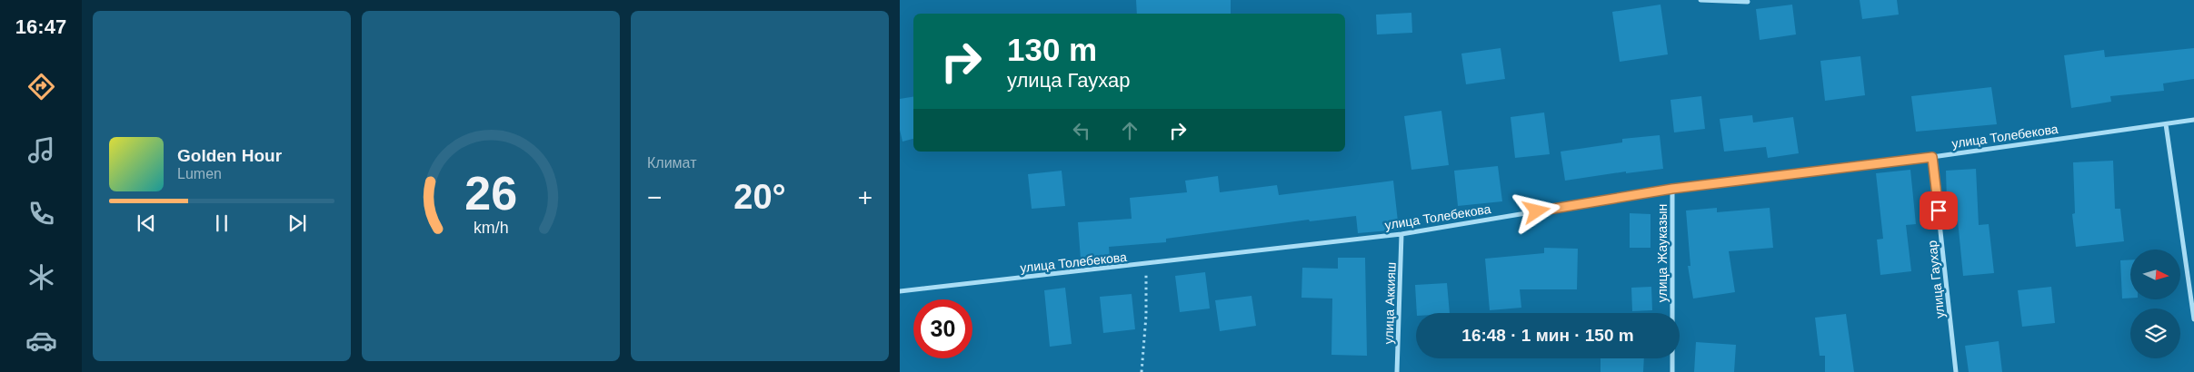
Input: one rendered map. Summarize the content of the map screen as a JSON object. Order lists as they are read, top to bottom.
{
  "streets": {
    "street": [
      "улица Толебекова",
      "улица Жауказын",
      "улица Гаухар",
      "улица Аккияш"
    ]
  },
  "crossings": [
    ["улица Толебекова", "улица Жауказын"],
    ["улица Толебекова", "улица Гаухар"],
    ["улица Толебекова", "улица Аккияш"]
  ],
  "north": "right",
  "page": {
    "tabs": "16:47",
    "tile": "Климат",
    "turn": ["130 m", "улица Гаухар"],
    "song": ["Golden Hour", "Lumen"],
    "heat": ["−", "20°", "+"],
    "limit": "30",
    "trip": "16:48 · 1 мин · 150 m",
    "gauge": ["26", "km/h"]
  }
}
